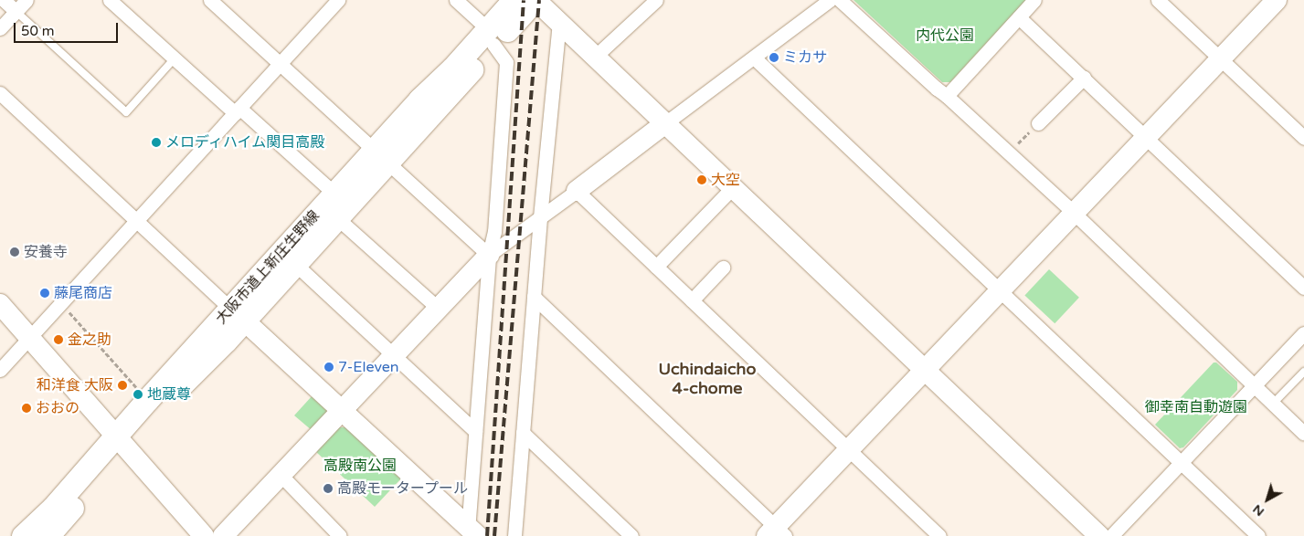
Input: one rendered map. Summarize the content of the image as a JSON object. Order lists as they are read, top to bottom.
{
  "streets": {
    "main road": ["大阪市道上新庄生野線"]
  },
  "districts": ["Uchindaicho 4-chome"],
  "parks": ["内代公園", "御幸南自動遊園", "高殿南公園"],
  "places": [
    "ミカサ",
    "メロディハイム関目高殿",
    "大空",
    "安養寺",
    "藤尾商店",
    "金之助",
    "7-Eleven",
    "和洋食 大阪",
    "地蔵尊",
    "おおの",
    "高殿モータープール"
  ],
  "scale_bar": "50 m",
  "north": "bottom left"
}
